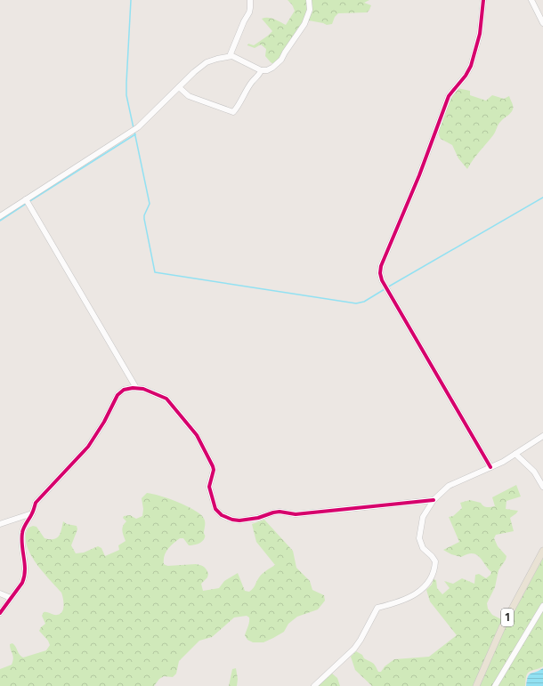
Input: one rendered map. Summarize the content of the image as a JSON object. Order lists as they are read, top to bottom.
{
  "streets": {
    "main road": ["1"]
  }
}
